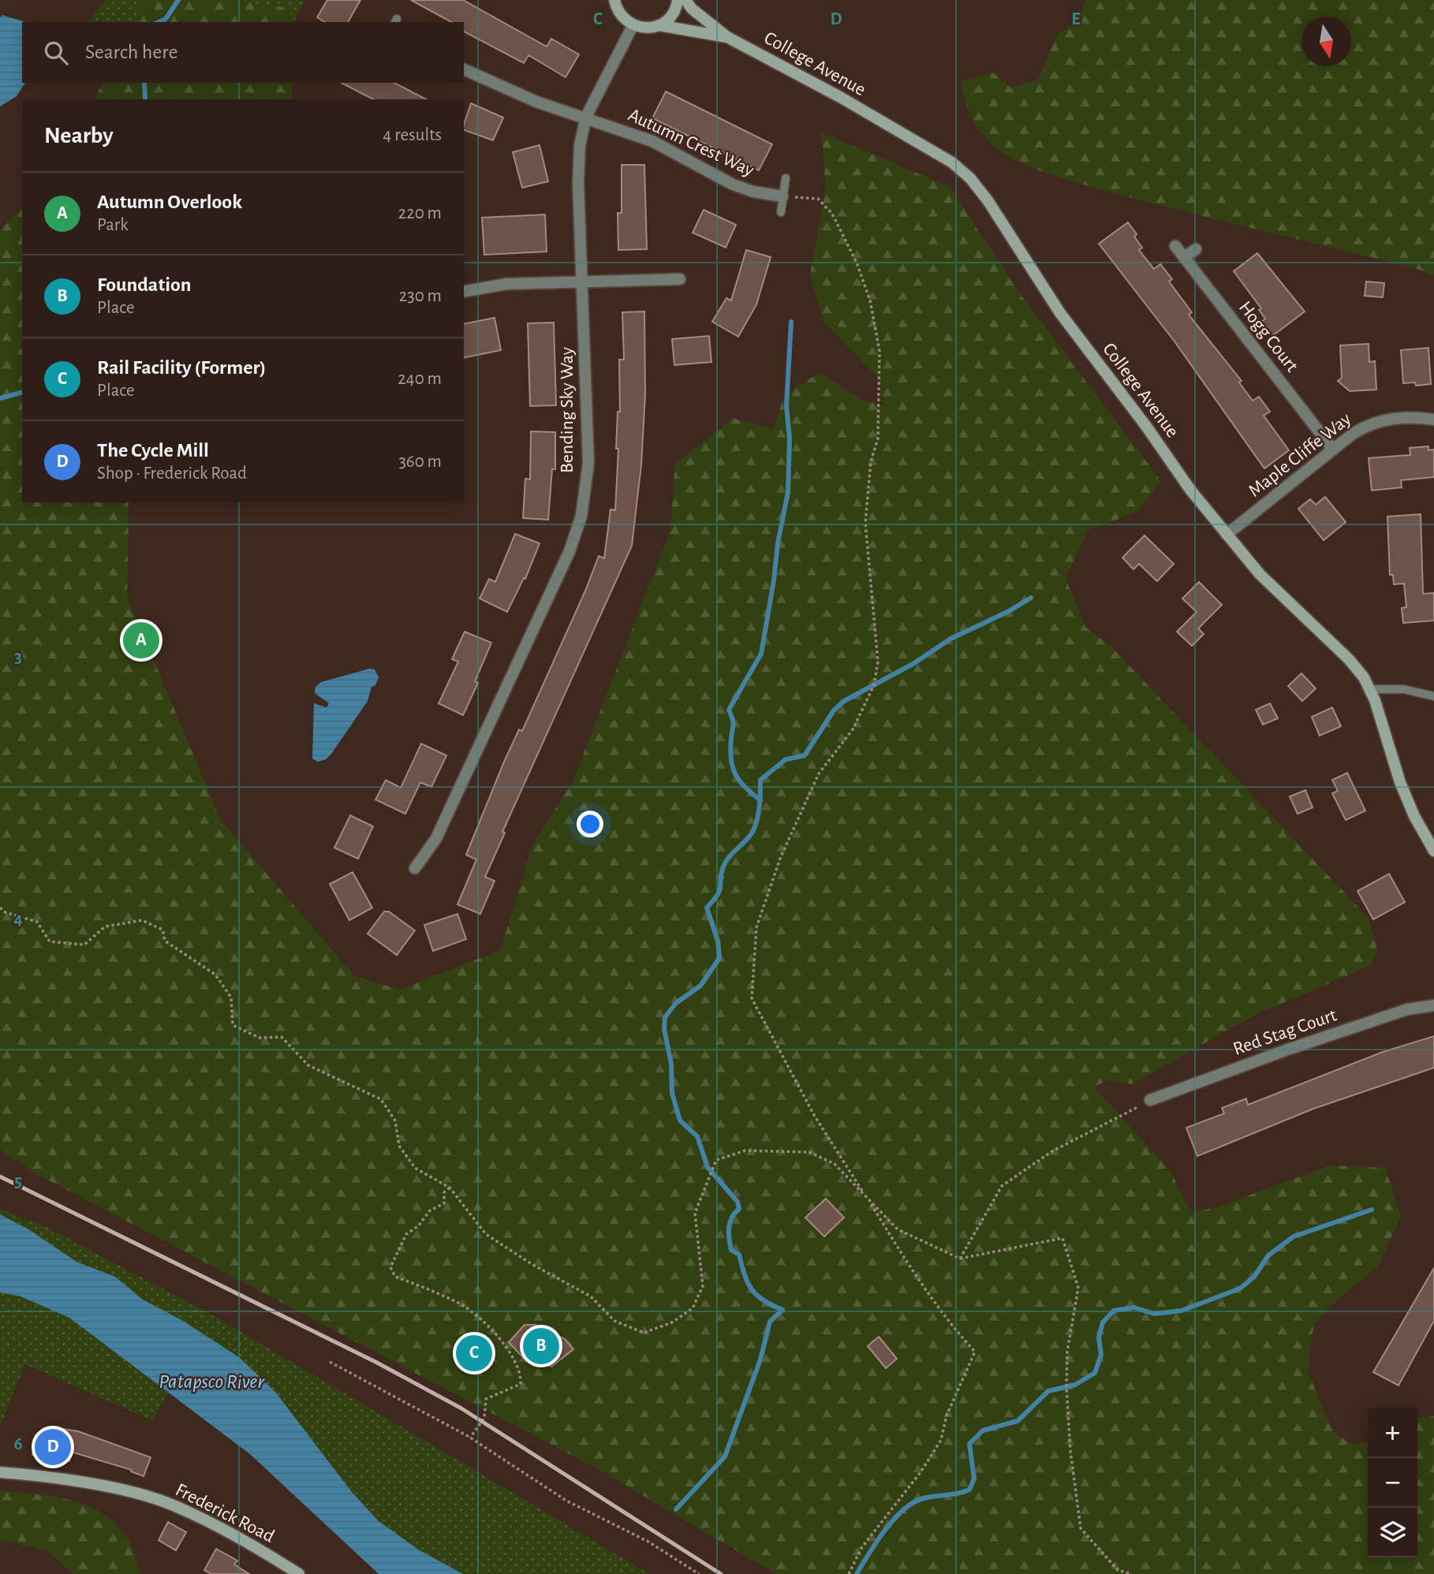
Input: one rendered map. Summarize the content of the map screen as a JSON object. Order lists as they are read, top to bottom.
{
  "streets": {
    "street": [
      "College Avenue",
      "Autumn Crest Way",
      "Hogg Court",
      "Bending Sky Way",
      "Maple Cliffe Way",
      "Red Stag Court",
      "Frederick Road"
    ]
  },
  "crossings": [
    ["College Avenue", "Bending Sky Way"],
    ["College Avenue", "Maple Cliffe Way"],
    ["Autumn Crest Way", "Bending Sky Way"],
    ["Hogg Court", "Maple Cliffe Way"]
  ],
  "water": ["Patapsco River"],
  "north": "bottom",
  "page": {
    "search": "Search here",
    "heading": ["Nearby", "4 results"],
    "list": [
      {
        "mark": "A",
        "name": "Autumn Overlook",
        "note": "Park",
        "value": "220 m"
      },
      {
        "mark": "B",
        "name": "Foundation",
        "note": "Place",
        "value": "230 m"
      },
      {
        "mark": "C",
        "name": "Rail Facility (Former)",
        "note": "Place",
        "value": "240 m"
      },
      {
        "mark": "D",
        "name": "The Cycle Mill",
        "note": "Shop · Frederick Road",
        "value": "360 m"
      }
    ],
    "pins": [
      "A",
      "B",
      "C",
      "D"
    ],
    "map_buttons": ["+", "−"]
  },
  "grid": {
    "columns": ["C", "D", "E"],
    "rows": [
      "3",
      "4",
      "5",
      "6"
    ]
  }
}
